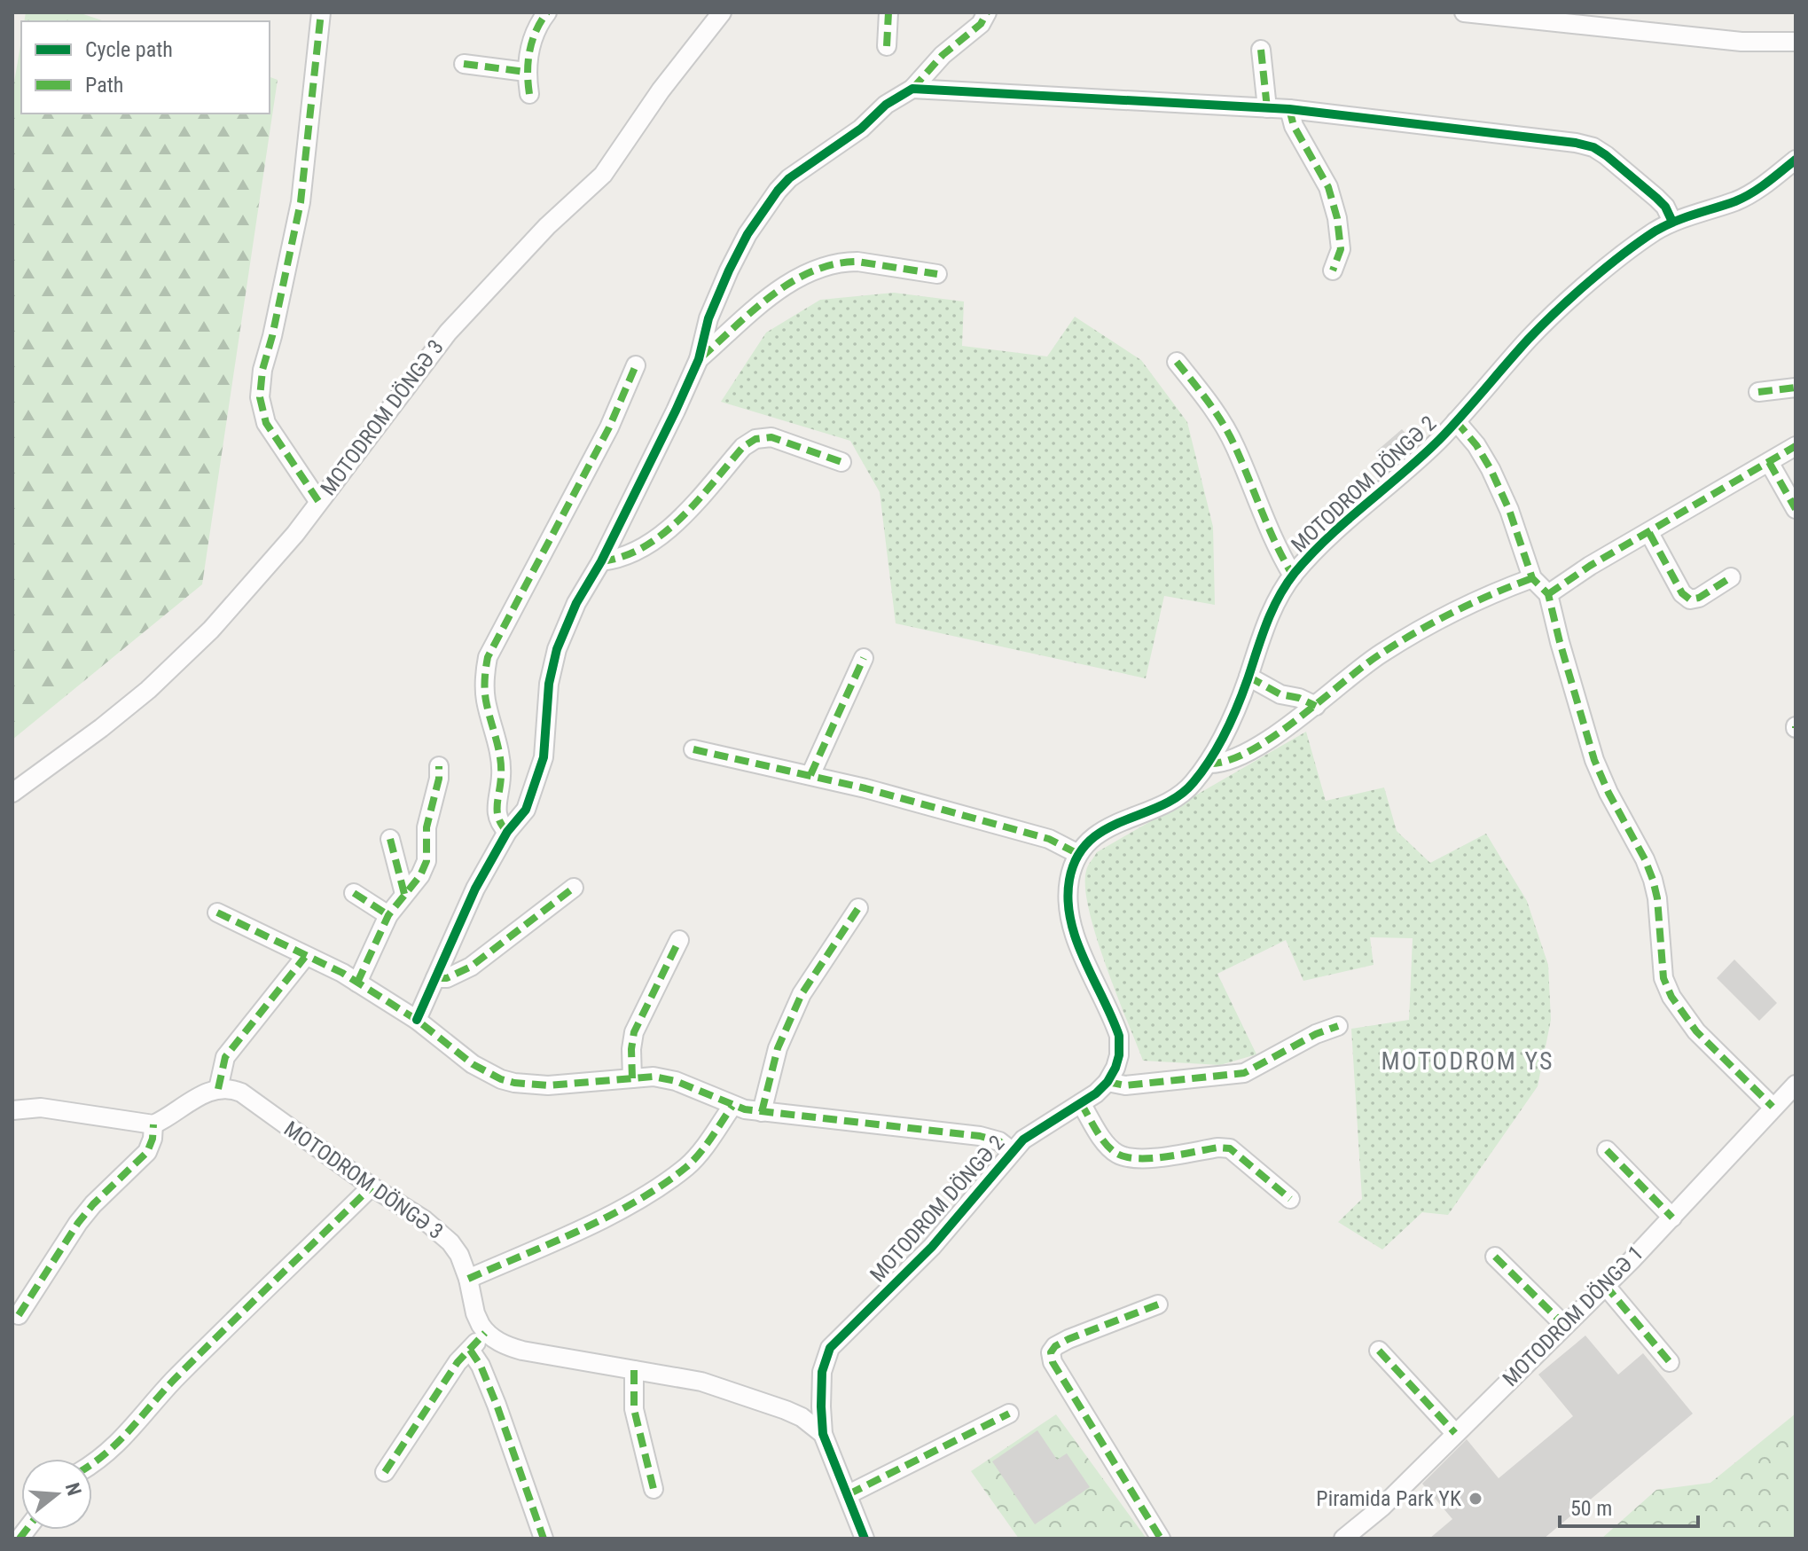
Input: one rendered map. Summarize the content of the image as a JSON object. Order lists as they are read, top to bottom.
{
  "streets": {
    "street": ["MOTODROM DÖNGƏ 3", "MOTODROM DÖNGƏ 2", "MOTODROM DÖNGƏ 1"]
  },
  "districts": ["MOTODROM YS"],
  "places": ["Piramida Park YK"],
  "legend": ["Cycle path", "Path"],
  "scale_bar": "50 m",
  "north": "right"
}
